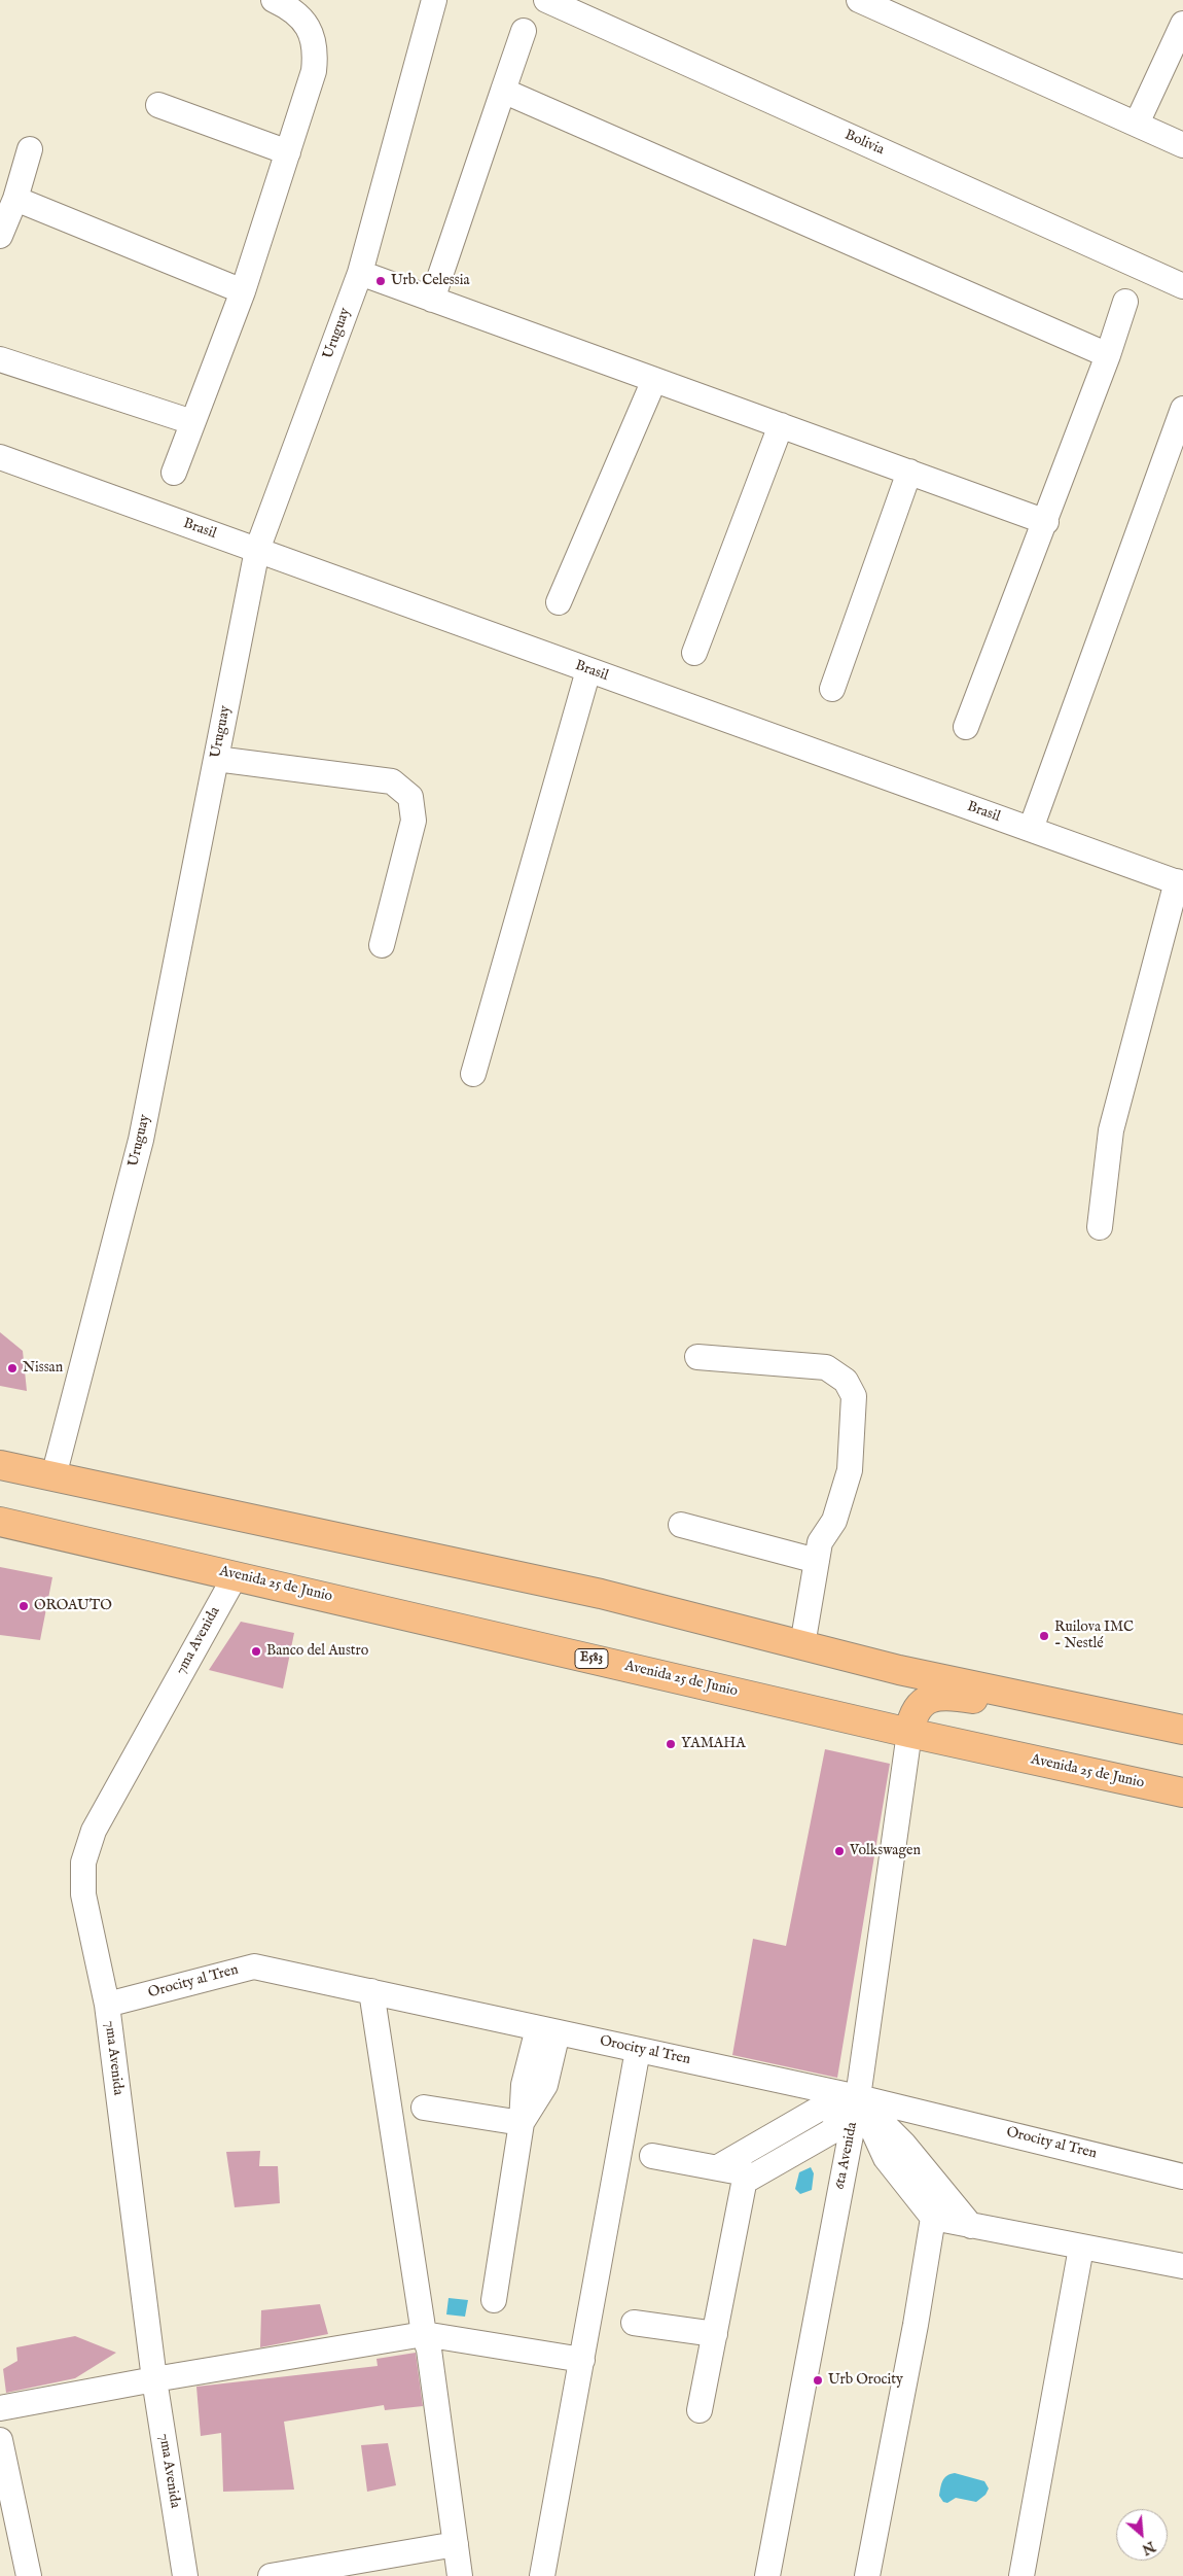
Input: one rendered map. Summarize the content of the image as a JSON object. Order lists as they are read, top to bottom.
{
  "streets": {
    "main road": ["Avenida 25 de Junio", "E583"],
    "street": [
      "Bolivia",
      "Uruguay",
      "Brasil",
      "7ma Avenida",
      "Orocity al Tren",
      "6ta Avenida"
    ]
  },
  "crossings": [
    ["Uruguay", "Brasil"],
    ["Avenida 25 de Junio", "7ma Avenida"],
    ["Avenida 25 de Junio", "6ta Avenida"],
    ["7ma Avenida", "Orocity al Tren"],
    ["Orocity al Tren", "6ta Avenida"]
  ],
  "places": [
    "Urb. Celessia",
    "Nissan",
    "OROAUTO",
    "Ruilova IMC - Nestlé",
    "Banco del Austro",
    "YAMAHA",
    "Volkswagen",
    "Urb Orocity"
  ],
  "north": "bottom right"
}
